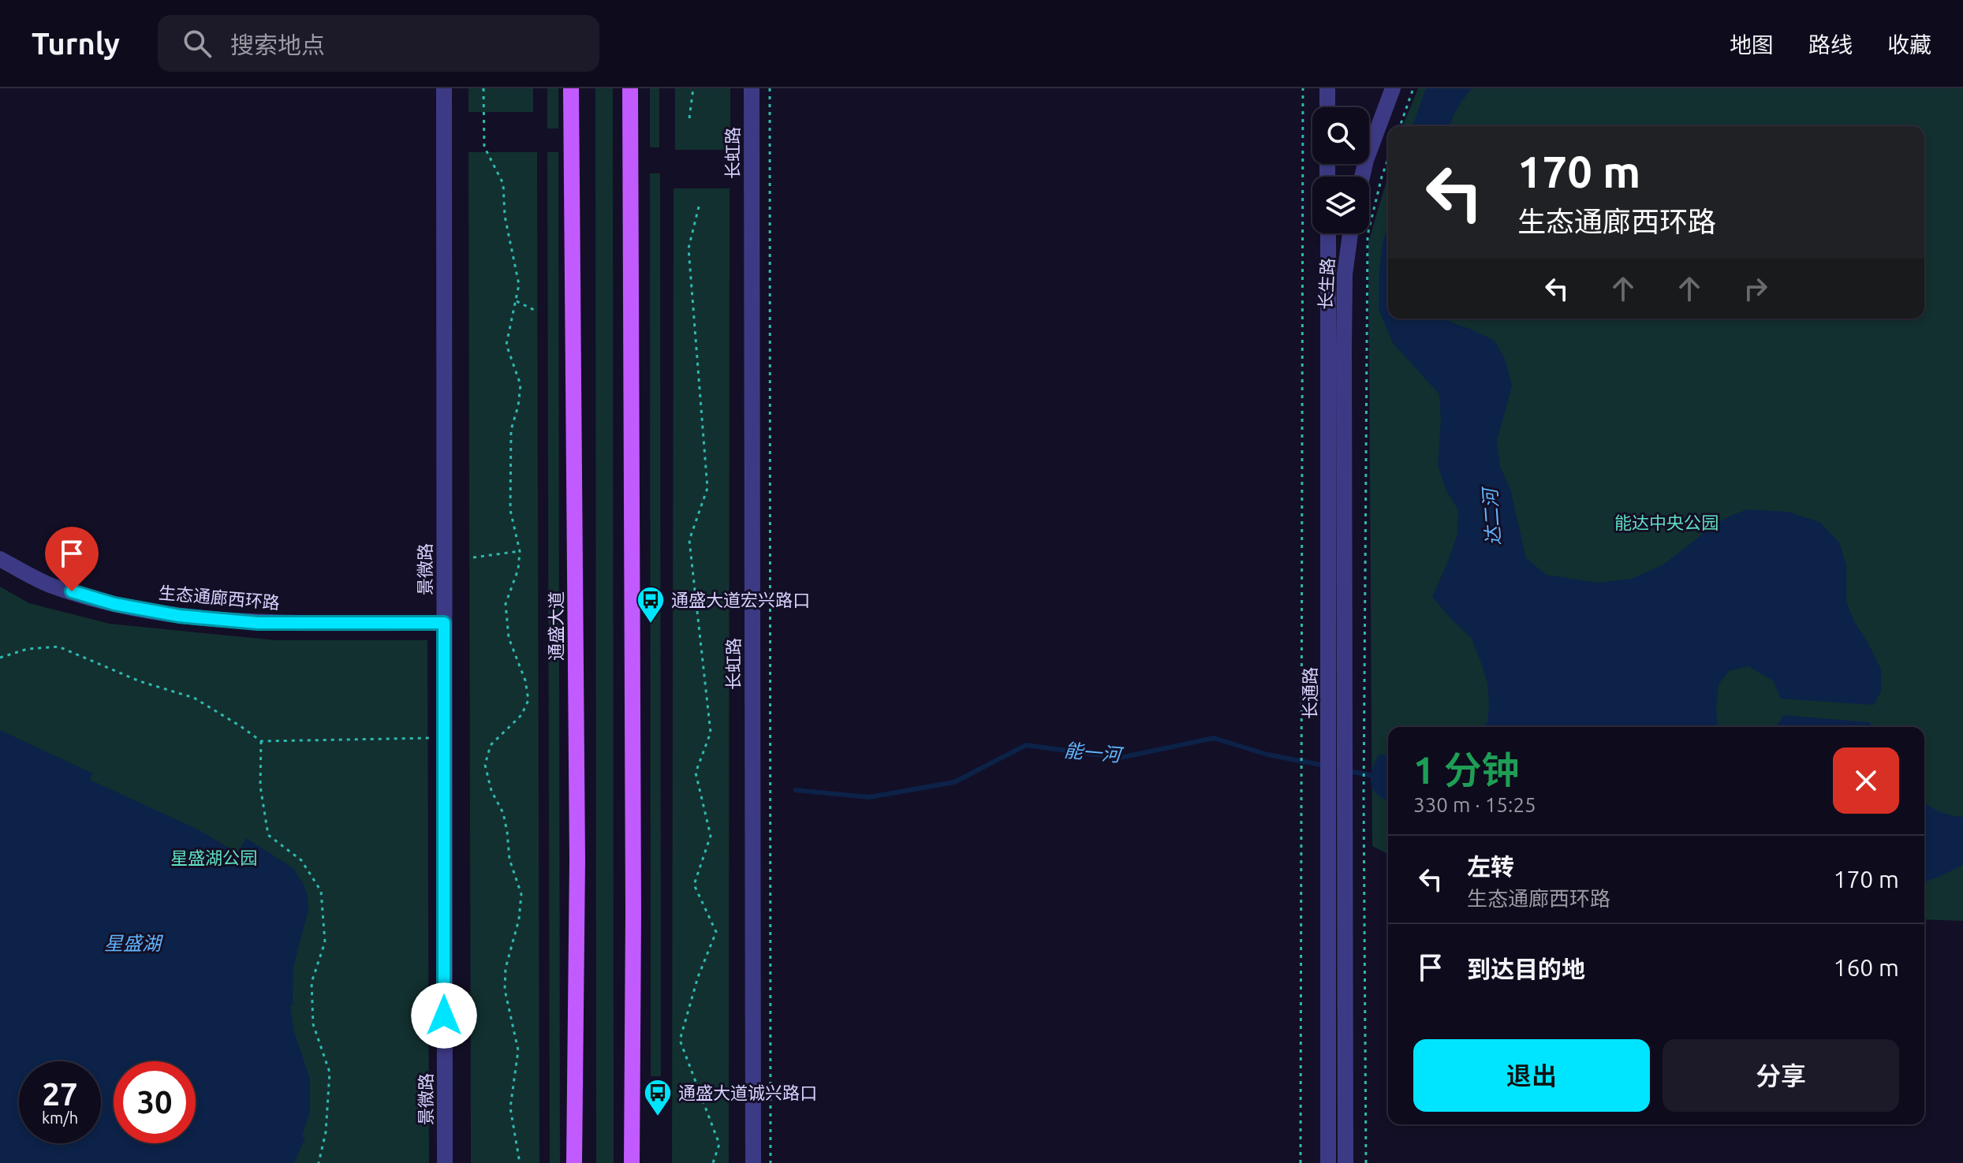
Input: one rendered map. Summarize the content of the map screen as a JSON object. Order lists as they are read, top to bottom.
{
  "streets": {
    "main road": ["通盛大道"],
    "street": [
      "长虹路",
      "长生路",
      "景微路",
      "生态通廊西环路",
      "长通路"
    ]
  },
  "crossings": [
    ["长生路", "长通路"],
    ["景微路", "生态通廊西环路"]
  ],
  "water": ["达二河", "能一河", "星盛湖"],
  "parks": ["能达中央公园", "星盛湖公园"],
  "places": {
    "bus stop": ["通盛大道宏兴路口", "通盛大道诚兴路口"]
  },
  "page": {
    "header": "Turnly",
    "search": "搜索地点",
    "nav": ["地图", "路线", "收藏"],
    "turn": ["170 m", "生态通廊西环路"],
    "heading": ["1 分钟", "330 m · 15:25"],
    "list": [
      {
        "name": "左转",
        "note": "生态通廊西环路",
        "value": "170 m"
      },
      {
        "name": "到达目的地",
        "value": "160 m"
      }
    ],
    "buttons": ["退出", "分享"],
    "speed": "27 km/h",
    "limit": "30"
  }
}
